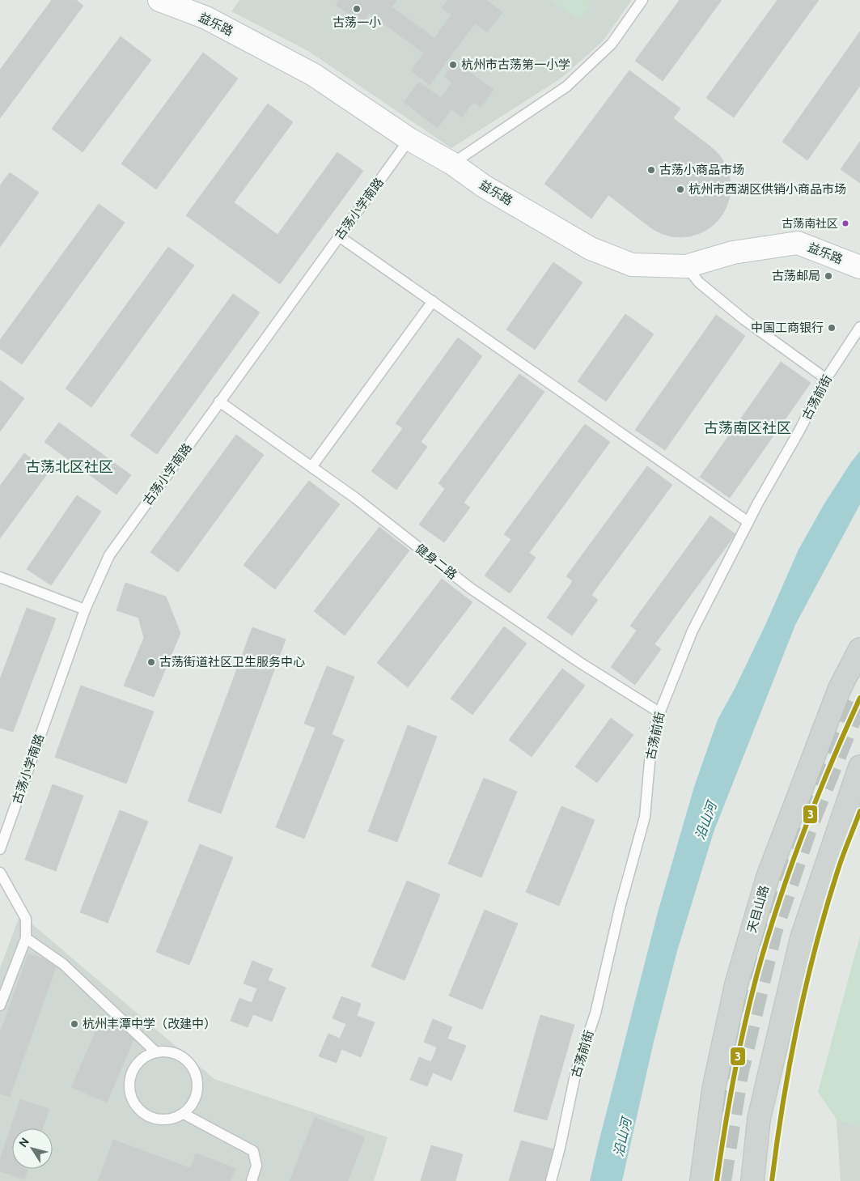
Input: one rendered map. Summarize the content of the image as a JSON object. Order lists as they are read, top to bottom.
{
  "streets": {
    "main road": ["天目山路"],
    "street": ["益乐路"],
    "lane": ["古荡小学南路", "古荡前街", "健身二路"]
  },
  "crossings": [
    ["益乐路", "古荡小学南路"],
    ["古荡小学南路", "健身二路"],
    ["古荡前街", "健身二路"]
  ],
  "districts": ["古荡南区社区", "古荡北区社区"],
  "water": ["沿山河"],
  "places": [
    "古荡一小",
    "杭州市古荡第一小学",
    "古荡小商品市场",
    "杭州市西湖区供销小商品市场",
    "古荡南社区",
    "古荡邮局",
    "中国工商银行",
    "古荡街道社区卫生服务中心",
    "杭州丰潭中学（改建中）"
  ],
  "lines": ["transit line 3"],
  "north": "top left"
}
